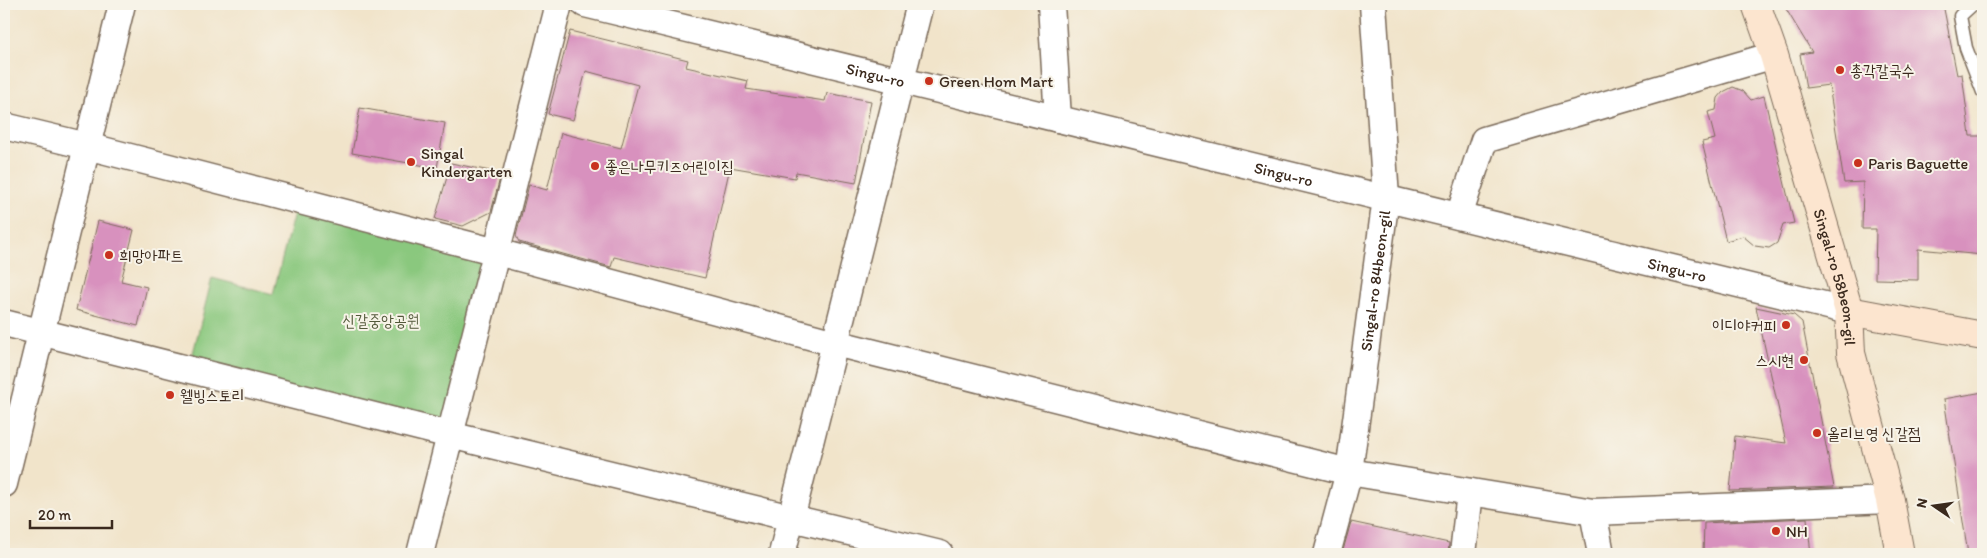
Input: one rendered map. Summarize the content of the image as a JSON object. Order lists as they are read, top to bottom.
{
  "streets": {
    "street": ["Singu-ro", "Singal-ro 58beon-gil", "Singal-ro 84beon-gil"]
  },
  "crossings": [
    ["Singu-ro", "Singal-ro 58beon-gil"],
    ["Singu-ro", "Singal-ro 84beon-gil"]
  ],
  "parks": ["신갈중앙공원"],
  "places": [
    "총각칼국수",
    "Green Hom Mart",
    "Singal Kindergarten",
    "Paris Baguette",
    "좋은나무키즈어린이집",
    "희망아파트",
    "이디야커피",
    "스시현",
    "웰빙스토리",
    "올리브영 신갈점",
    "NH"
  ],
  "scale_bar": "20 m",
  "north": "left"
}
